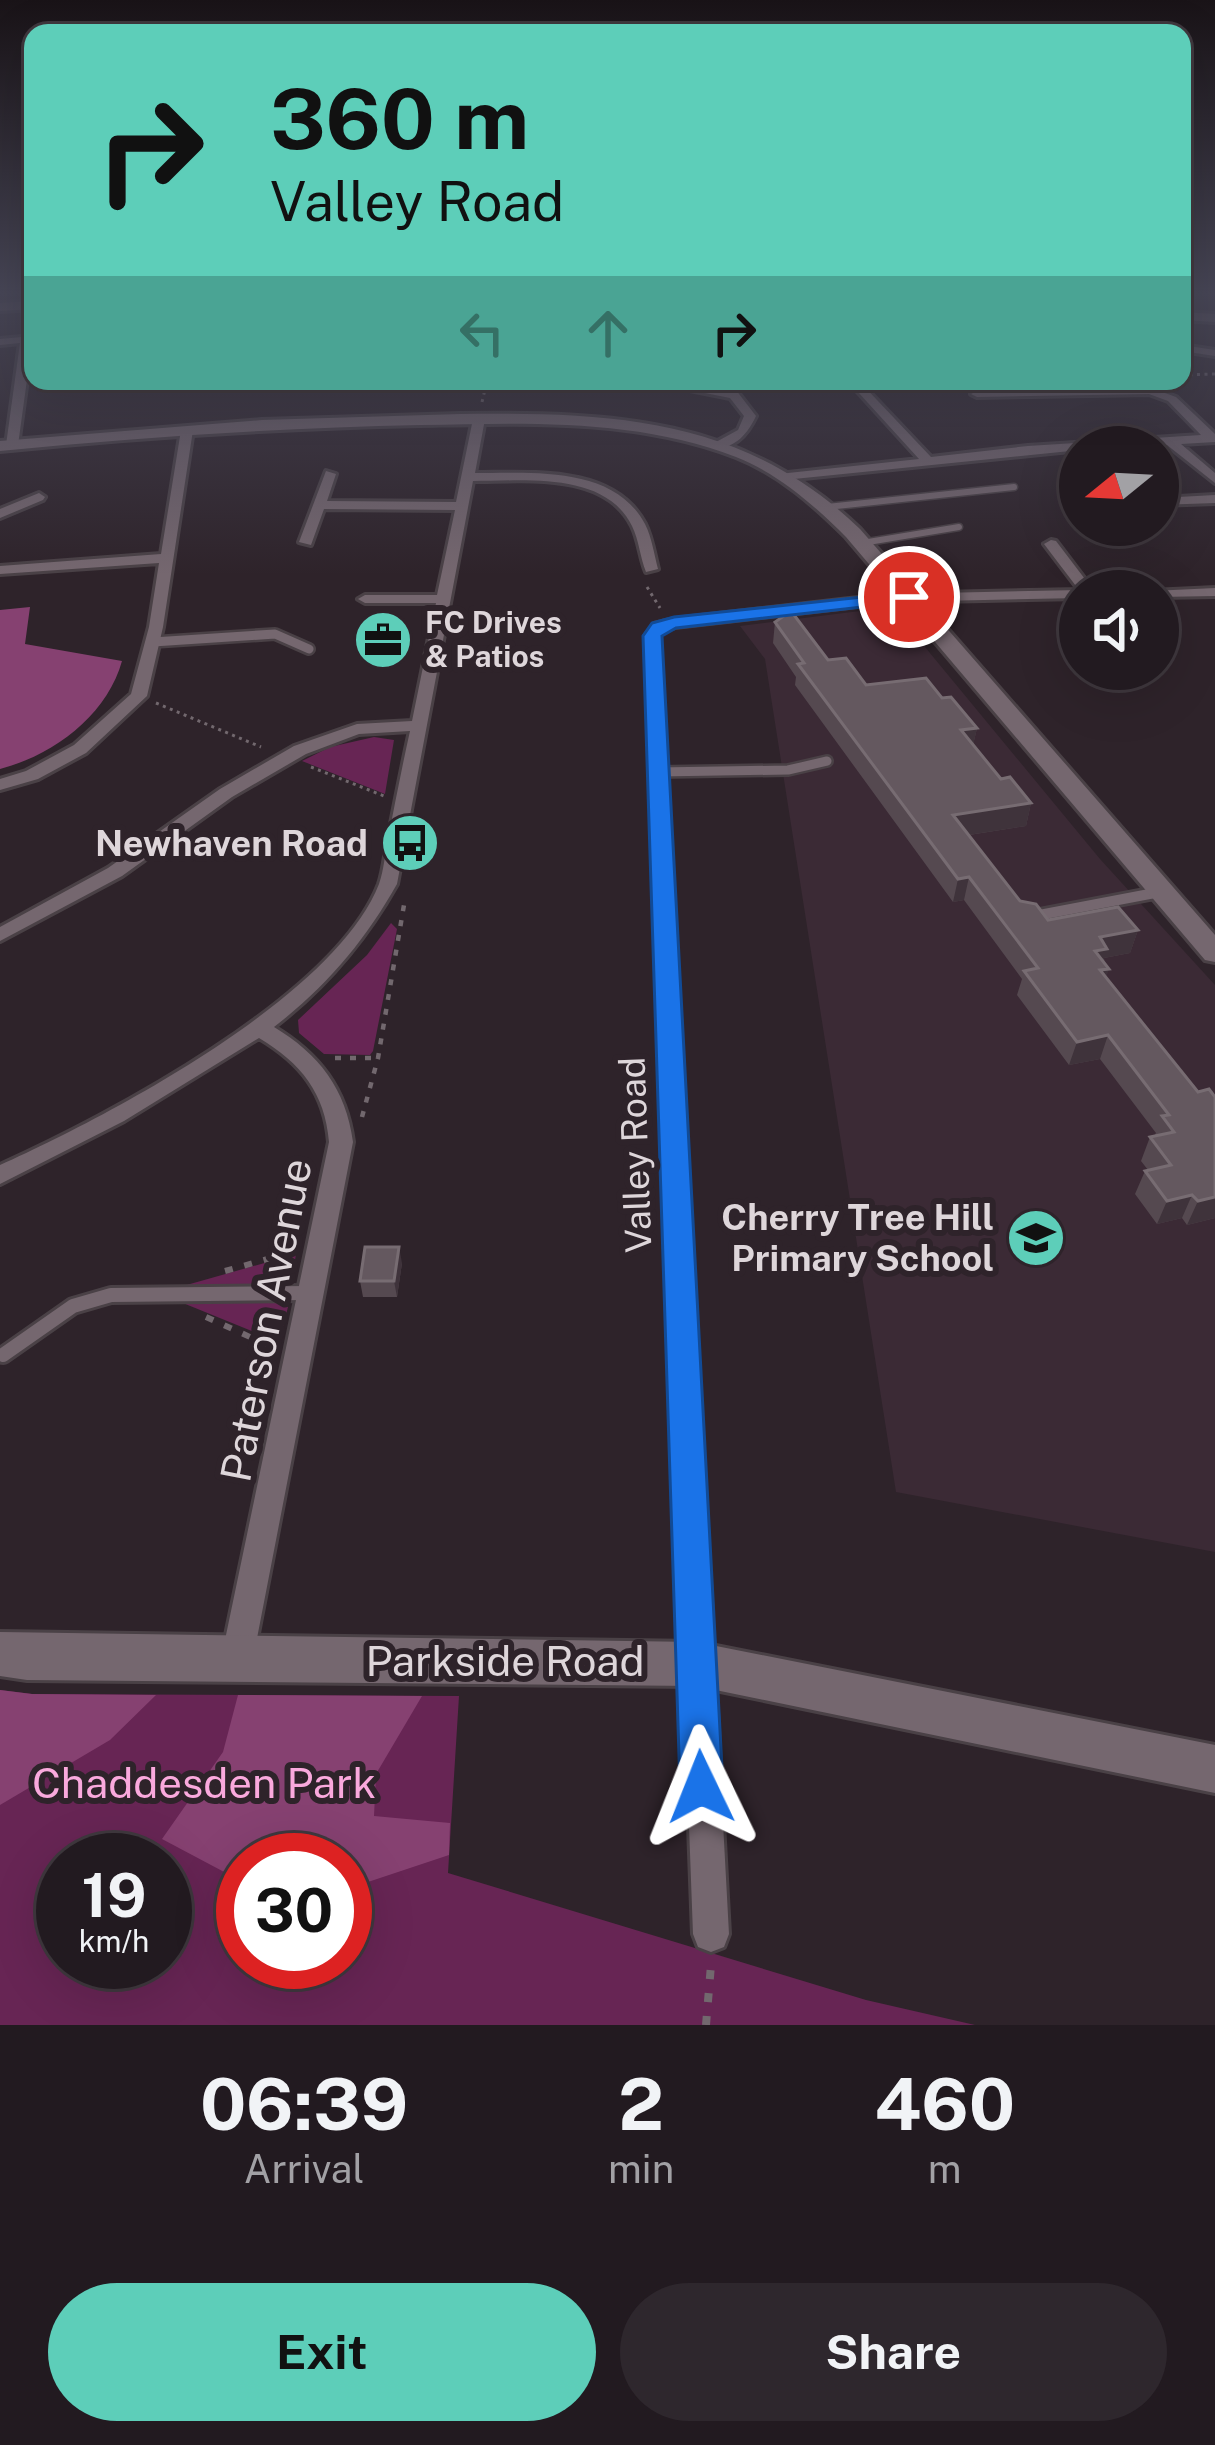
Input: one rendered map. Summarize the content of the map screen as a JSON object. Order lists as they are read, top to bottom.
{
  "streets": {
    "street": ["Valley Road", "Paterson Avenue", "Parkside Road"]
  },
  "crossings": [
    ["Valley Road", "Parkside Road"],
    ["Paterson Avenue", "Parkside Road"]
  ],
  "parks": ["Chaddesden Park"],
  "places": {
    "office": ["FC Drives & Patios"],
    "bus stop": ["Newhaven Road"],
    "school or university": ["Cherry Tree Hill Primary School"]
  },
  "north": "left",
  "page": {
    "turn": ["360 m", "Valley Road"],
    "speed": "19 km/h",
    "limit": "30",
    "eta": [
      "06:39",
      "Arrival",
      "2",
      "min",
      "460",
      "m"
    ],
    "buttons": ["Exit", "Share"]
  }
}
